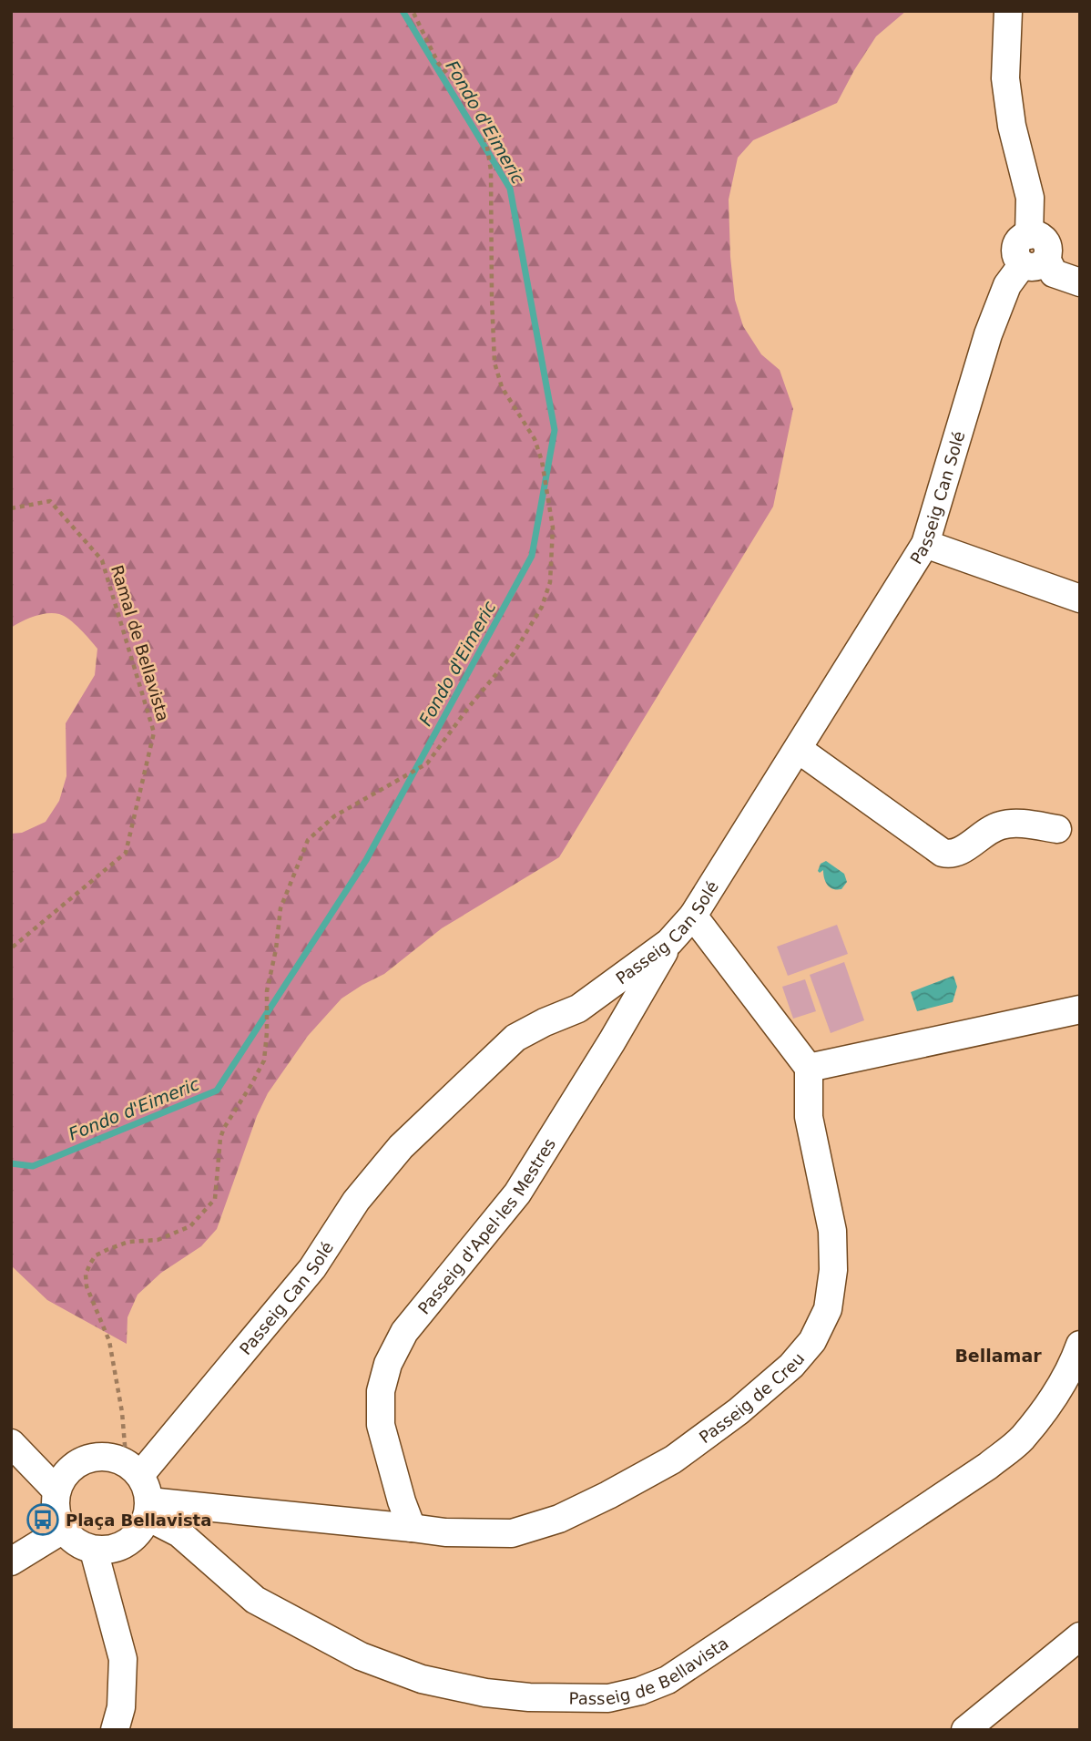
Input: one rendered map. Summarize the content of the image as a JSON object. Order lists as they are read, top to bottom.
{
  "streets": {
    "street": [
      "Passeig Can Solé",
      "Passeig d'Apel·les Mestres",
      "Passeig de Creu",
      "Passeig de Bellavista"
    ],
    "path": ["Ramal de Bellavista"]
  },
  "crossings": [
    ["Passeig Can Solé", "Passeig d'Apel·les Mestres"],
    ["Passeig Can Solé", "Passeig de Creu"],
    ["Passeig Can Solé", "Passeig de Bellavista"],
    ["Passeig d'Apel·les Mestres", "Passeig de Creu"],
    ["Passeig de Creu", "Passeig de Bellavista"]
  ],
  "districts": ["Bellamar"],
  "water": ["Fondo d'Eimeric"],
  "places": {
    "bus stop": ["Plaça Bellavista"]
  }
}
